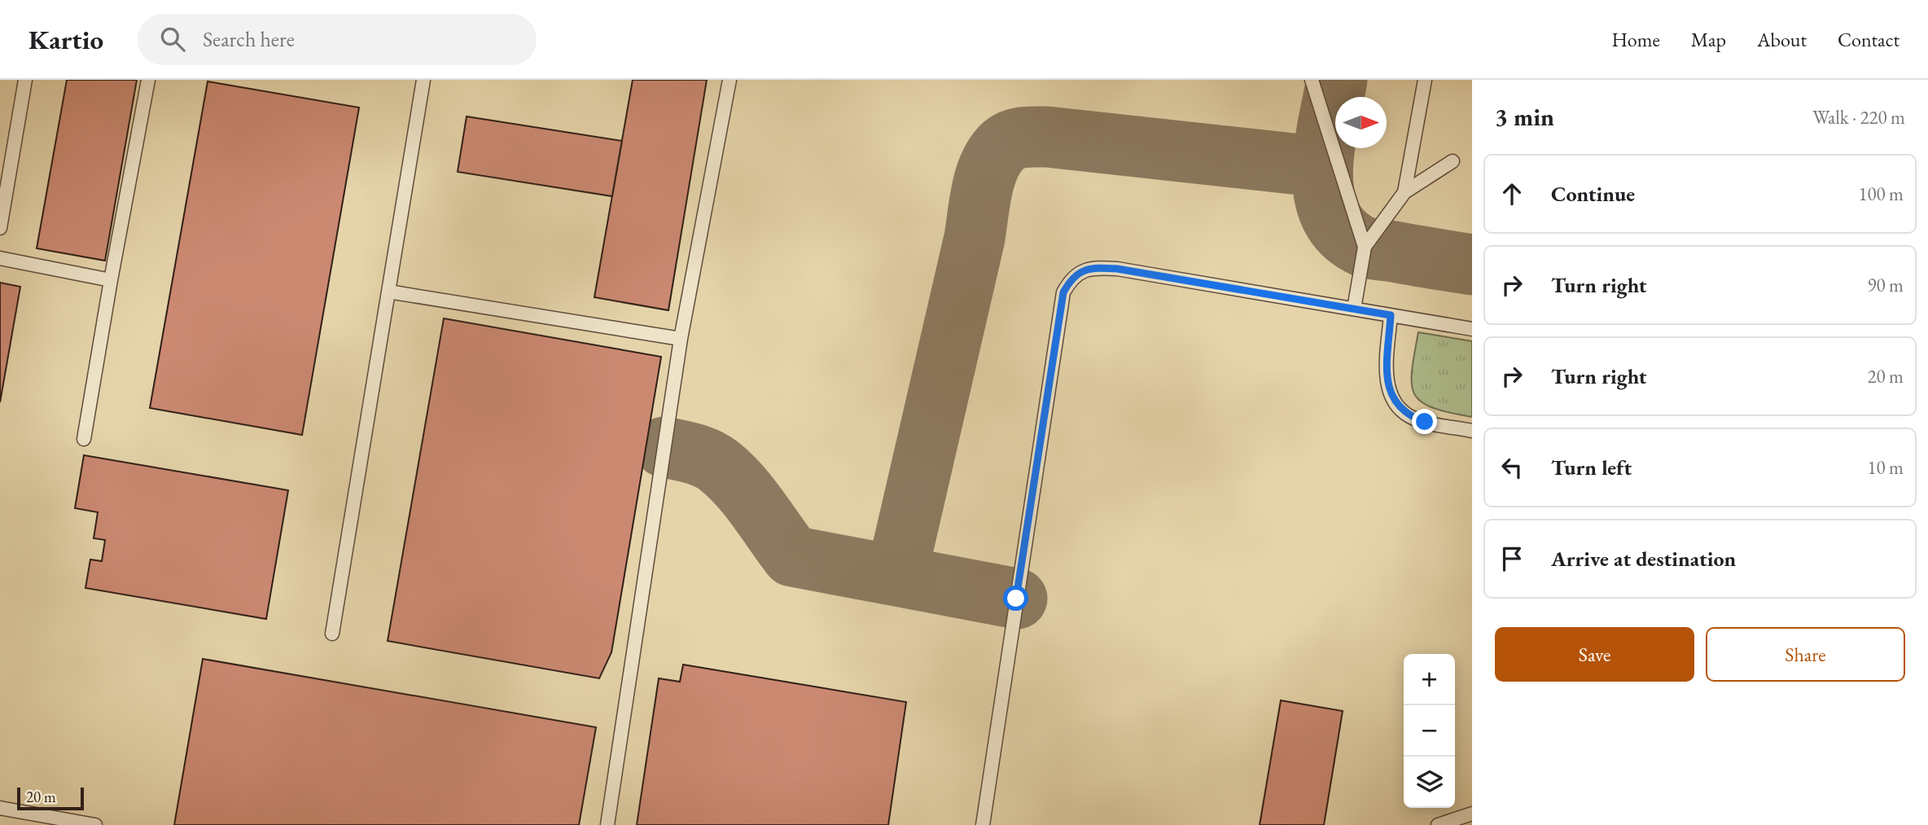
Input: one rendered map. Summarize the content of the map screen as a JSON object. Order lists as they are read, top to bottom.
{
  "scale_bar": "20 m",
  "north": "right",
  "page": {
    "header": "Kartio",
    "search": "Search here",
    "nav": [
      "Home",
      "Map",
      "About",
      "Contact"
    ],
    "heading": ["3 min", "Walk · 220 m"],
    "list": [
      ["Continue", "100 m"],
      ["Turn right", "90 m"],
      ["Turn right", "20 m"],
      ["Turn left", "10 m"],
      "Arrive at destination"
    ],
    "buttons": ["Save", "Share"],
    "map_buttons": ["+", "−"],
    "scale": "20 m"
  }
}
